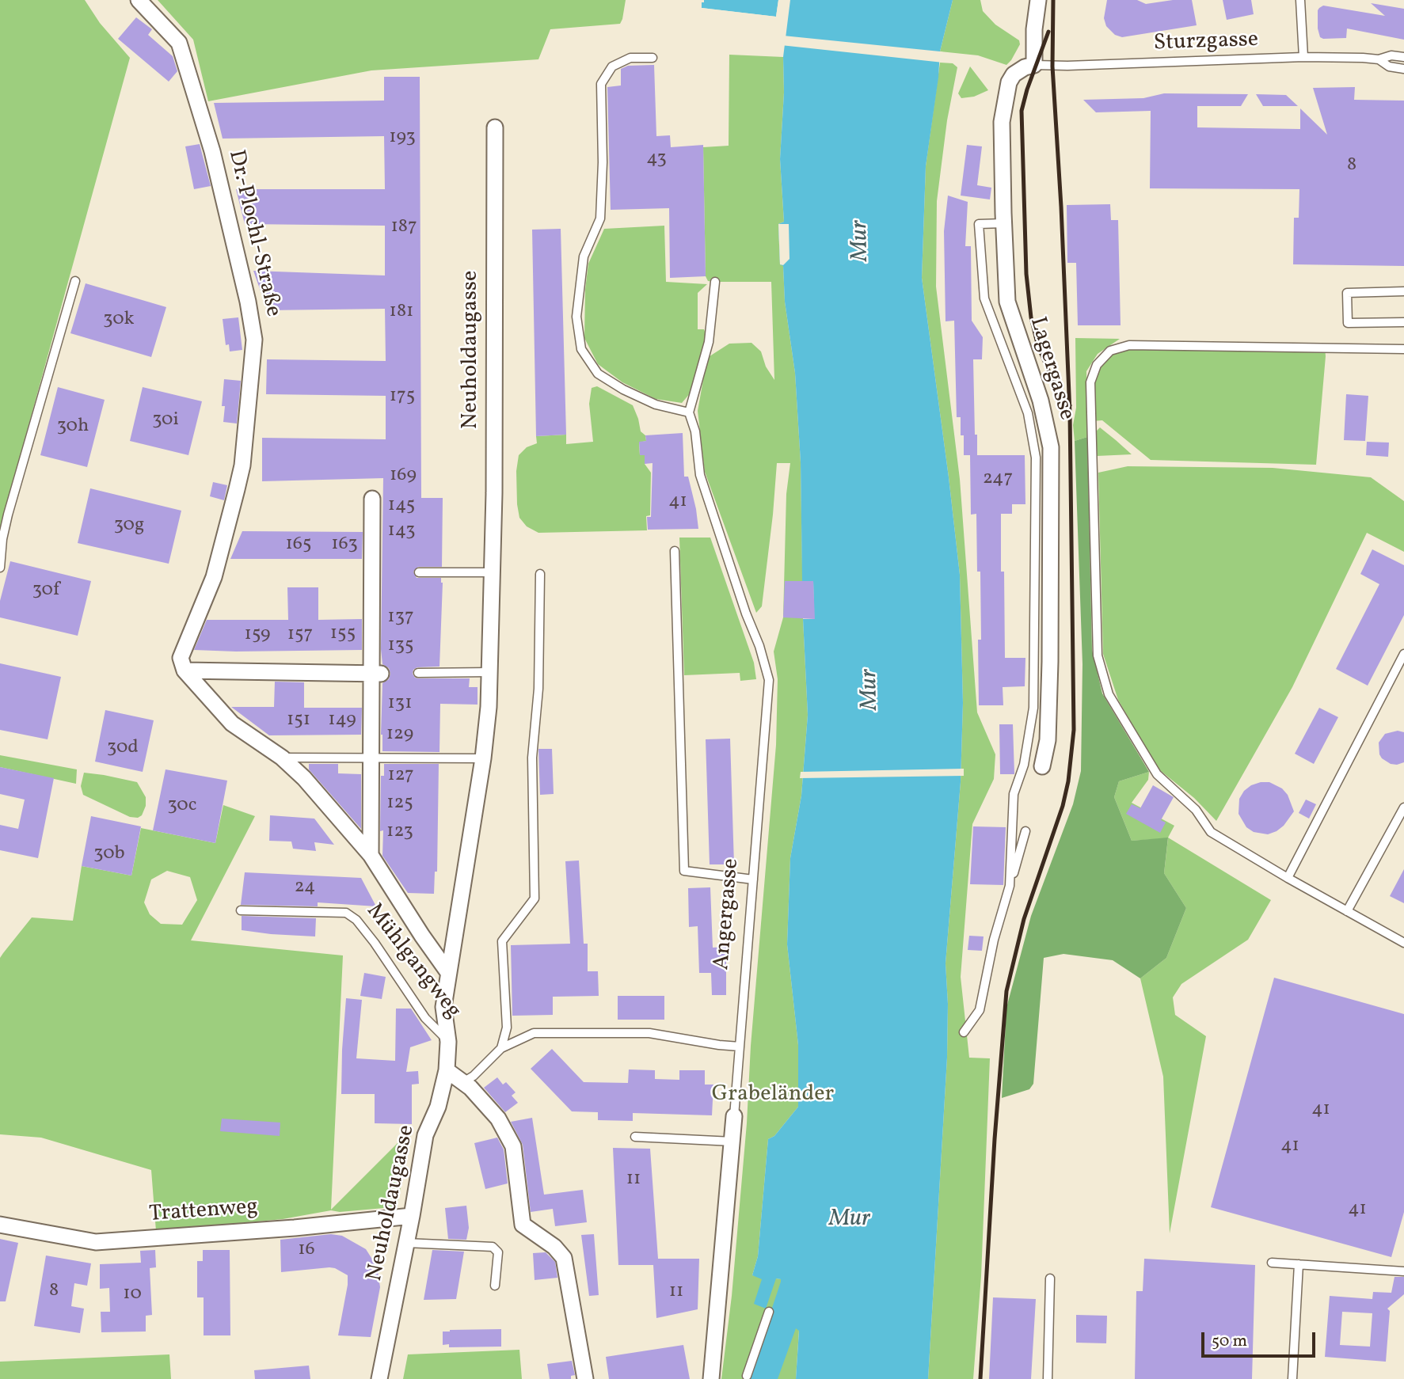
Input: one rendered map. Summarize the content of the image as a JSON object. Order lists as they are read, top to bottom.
{
  "streets": {
    "street": [
      "Dr.-Plochl-Straße",
      "Neuholdaugasse",
      "Lagergasse",
      "Angergasse",
      "Trattenweg"
    ],
    "lane": ["Sturzgasse", "Mühlgangweg"]
  },
  "crossings": [
    ["Sturzgasse", "Lagergasse"],
    ["Neuholdaugasse", "Mühlgangweg"],
    ["Neuholdaugasse", "Trattenweg"]
  ],
  "water": ["Mur"],
  "parks": ["Grabeländer"],
  "house_numbers": [
    "193",
    "43",
    "8",
    "187",
    "181",
    "30k",
    "175",
    "30i",
    "30h",
    "169",
    "247",
    "41",
    "145",
    "30g",
    "143",
    "165",
    "163",
    "30f",
    "137",
    "155",
    "159",
    "157",
    "135",
    "131",
    "151",
    "149",
    "129",
    "30d",
    "127",
    "125",
    "30c",
    "123",
    "30b",
    "24",
    "41",
    "41",
    "11",
    "41",
    "16",
    "8",
    "11",
    "10"
  ],
  "scale_bar": "50 m"
}
